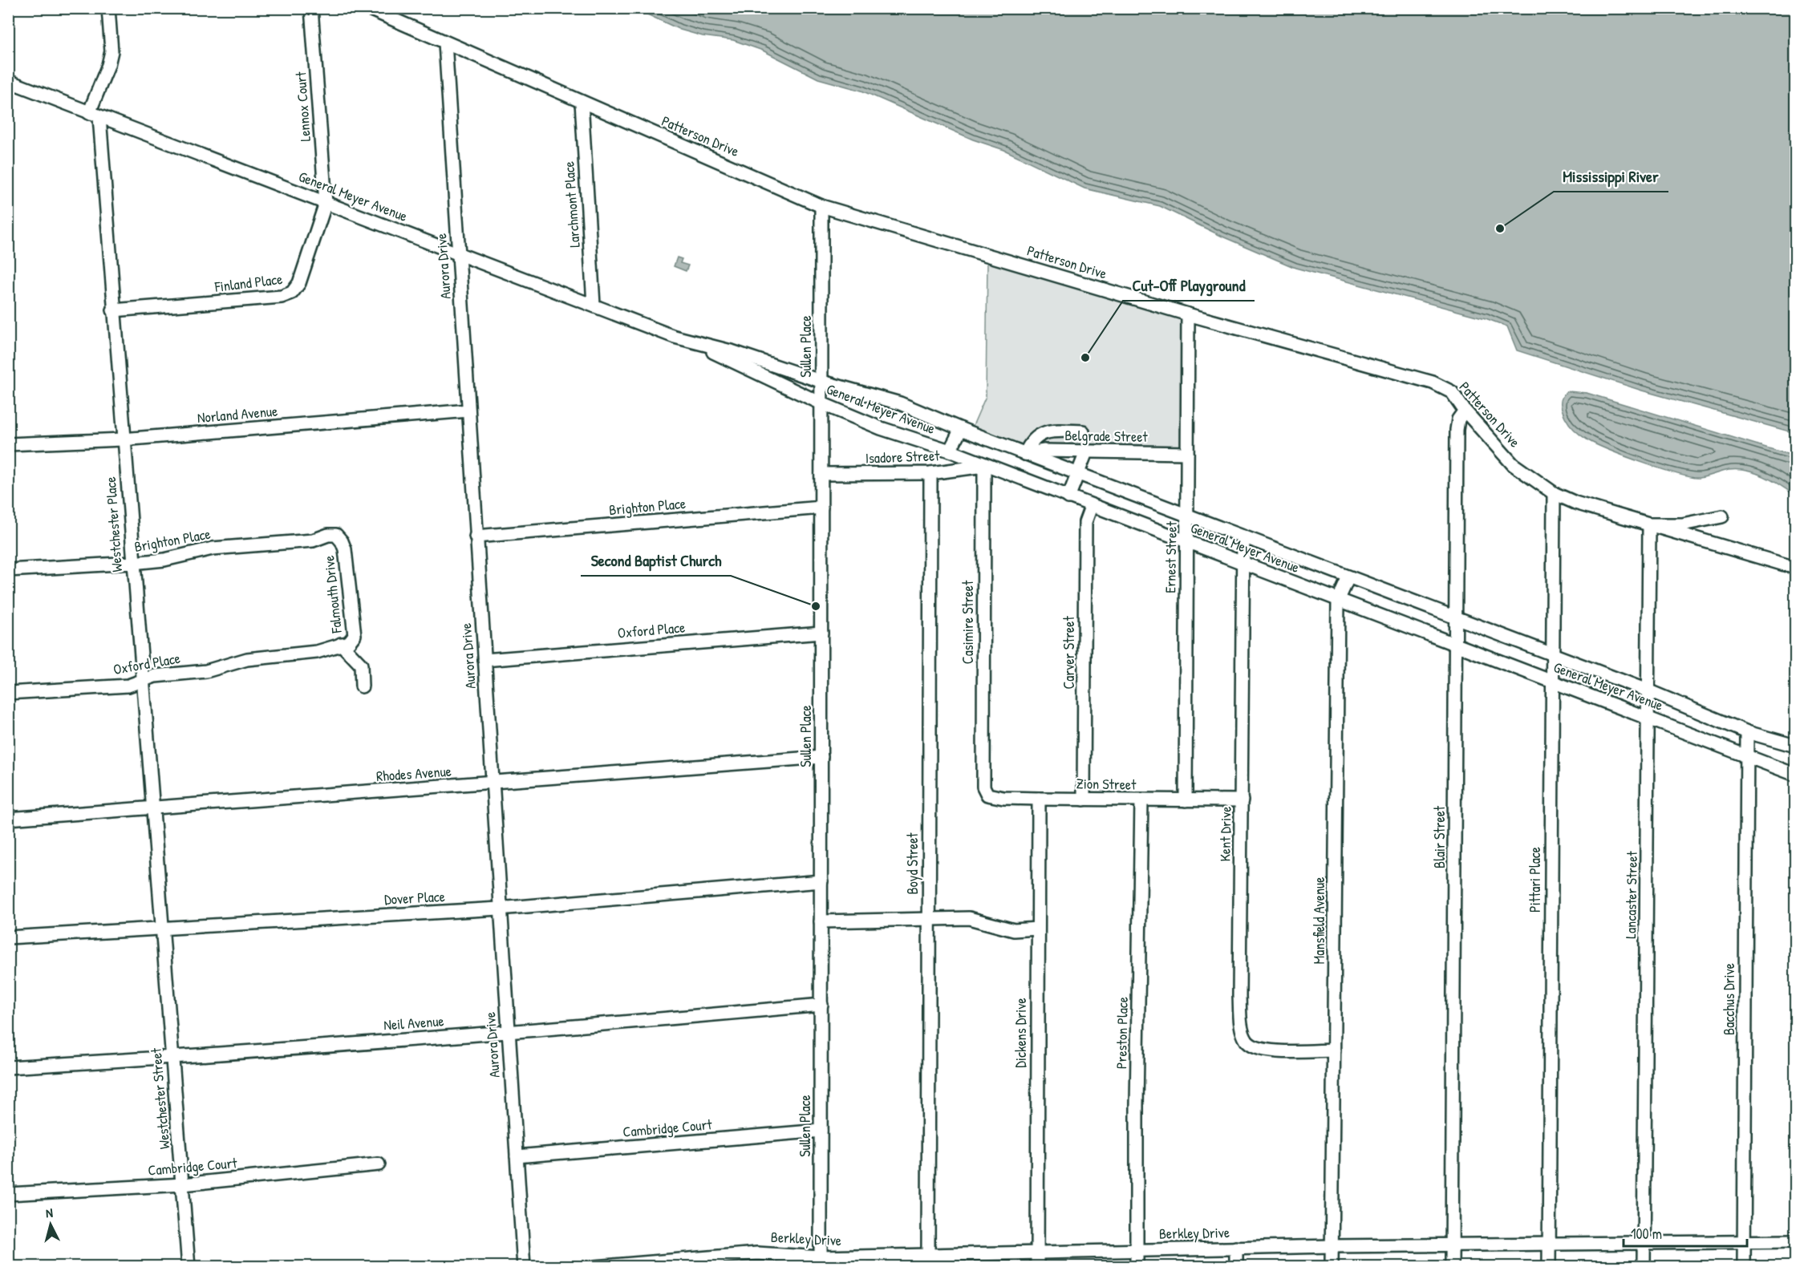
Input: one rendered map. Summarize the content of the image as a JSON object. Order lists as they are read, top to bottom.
{
  "streets": {
    "street": [
      "Lennox Court",
      "Patterson Drive",
      "General Meyer Avenue",
      "Larchmont Place",
      "Aurora Drive",
      "Finland Place",
      "Sullen Place",
      "Norland Avenue",
      "Belgrade Street",
      "Isadore Street",
      "Brighton Place",
      "Westchester Place",
      "Ernest Street",
      "Falmouth Drive",
      "Casimire Street",
      "Oxford Place",
      "Carver Street",
      "Rhodes Avenue",
      "Zion Street",
      "Kent Drive",
      "Blair Street",
      "Boyd Street",
      "Pittari Place",
      "Lancaster Street",
      "Dover Place",
      "Mansfield Avenue",
      "Bacchus Drive",
      "Neil Avenue",
      "Dickens Drive",
      "Preston Place",
      "Westchester Street",
      "Cambridge Court",
      "Berkley Drive"
    ]
  },
  "crossings": [
    ["Lennox Court", "General Meyer Avenue"],
    ["Lennox Court", "Finland Place"],
    ["Patterson Drive", "Larchmont Place"],
    ["Patterson Drive", "Aurora Drive"],
    ["Patterson Drive", "Sullen Place"],
    ["Patterson Drive", "Ernest Street"],
    ["Patterson Drive", "Blair Street"],
    ["Patterson Drive", "Pittari Place"],
    ["Patterson Drive", "Lancaster Street"],
    ["General Meyer Avenue", "Larchmont Place"],
    ["General Meyer Avenue", "Aurora Drive"],
    ["General Meyer Avenue", "Finland Place"],
    ["General Meyer Avenue", "Sullen Place"],
    ["General Meyer Avenue", "Belgrade Street"],
    ["General Meyer Avenue", "Isadore Street"],
    ["General Meyer Avenue", "Westchester Place"],
    ["General Meyer Avenue", "Ernest Street"],
    ["General Meyer Avenue", "Casimire Street"],
    ["General Meyer Avenue", "Carver Street"],
    ["General Meyer Avenue", "Kent Drive"],
    ["General Meyer Avenue", "Blair Street"],
    ["General Meyer Avenue", "Pittari Place"],
    ["General Meyer Avenue", "Lancaster Street"],
    ["General Meyer Avenue", "Mansfield Avenue"],
    ["General Meyer Avenue", "Bacchus Drive"],
    ["Aurora Drive", "Norland Avenue"],
    ["Aurora Drive", "Brighton Place"],
    ["Aurora Drive", "Oxford Place"],
    ["Aurora Drive", "Rhodes Avenue"],
    ["Aurora Drive", "Dover Place"],
    ["Aurora Drive", "Neil Avenue"],
    ["Aurora Drive", "Cambridge Court"],
    ["Finland Place", "Westchester Place"],
    ["Sullen Place", "Isadore Street"],
    ["Sullen Place", "Brighton Place"],
    ["Sullen Place", "Oxford Place"],
    ["Sullen Place", "Rhodes Avenue"],
    ["Sullen Place", "Dover Place"],
    ["Sullen Place", "Neil Avenue"],
    ["Sullen Place", "Cambridge Court"],
    ["Sullen Place", "Berkley Drive"],
    ["Norland Avenue", "Westchester Place"],
    ["Belgrade Street", "Ernest Street"],
    ["Isadore Street", "Casimire Street"],
    ["Isadore Street", "Boyd Street"],
    ["Brighton Place", "Westchester Place"],
    ["Brighton Place", "Falmouth Drive"],
    ["Westchester Place", "Oxford Place"],
    ["Westchester Place", "Rhodes Avenue"],
    ["Westchester Place", "Dover Place"],
    ["Westchester Place", "Westchester Street"],
    ["Ernest Street", "Zion Street"],
    ["Falmouth Drive", "Oxford Place"],
    ["Casimire Street", "Zion Street"],
    ["Carver Street", "Zion Street"],
    ["Zion Street", "Kent Drive"],
    ["Zion Street", "Dickens Drive"],
    ["Zion Street", "Preston Place"],
    ["Kent Drive", "Mansfield Avenue"],
    ["Blair Street", "Berkley Drive"],
    ["Boyd Street", "Berkley Drive"],
    ["Pittari Place", "Berkley Drive"],
    ["Lancaster Street", "Berkley Drive"],
    ["Dover Place", "Westchester Street"],
    ["Mansfield Avenue", "Berkley Drive"],
    ["Bacchus Drive", "Berkley Drive"],
    ["Neil Avenue", "Westchester Street"],
    ["Dickens Drive", "Berkley Drive"],
    ["Preston Place", "Berkley Drive"],
    ["Westchester Street", "Cambridge Court"]
  ],
  "places": ["Mississippi River", "Cut-Off Playground", "Second Baptist Church"],
  "scale_bar": "100 m",
  "north": "top"
}
